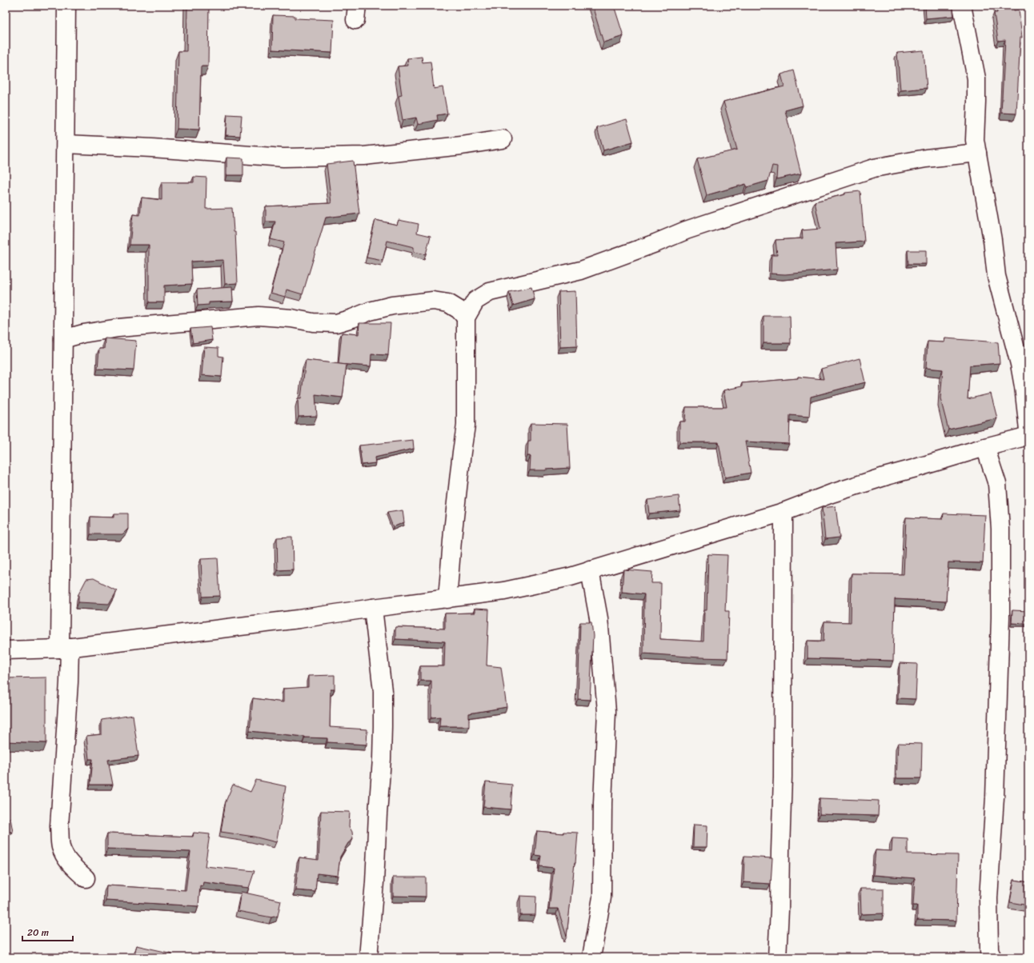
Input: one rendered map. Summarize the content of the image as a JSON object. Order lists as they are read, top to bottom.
{
  "scale_bar": "20 m"
}
